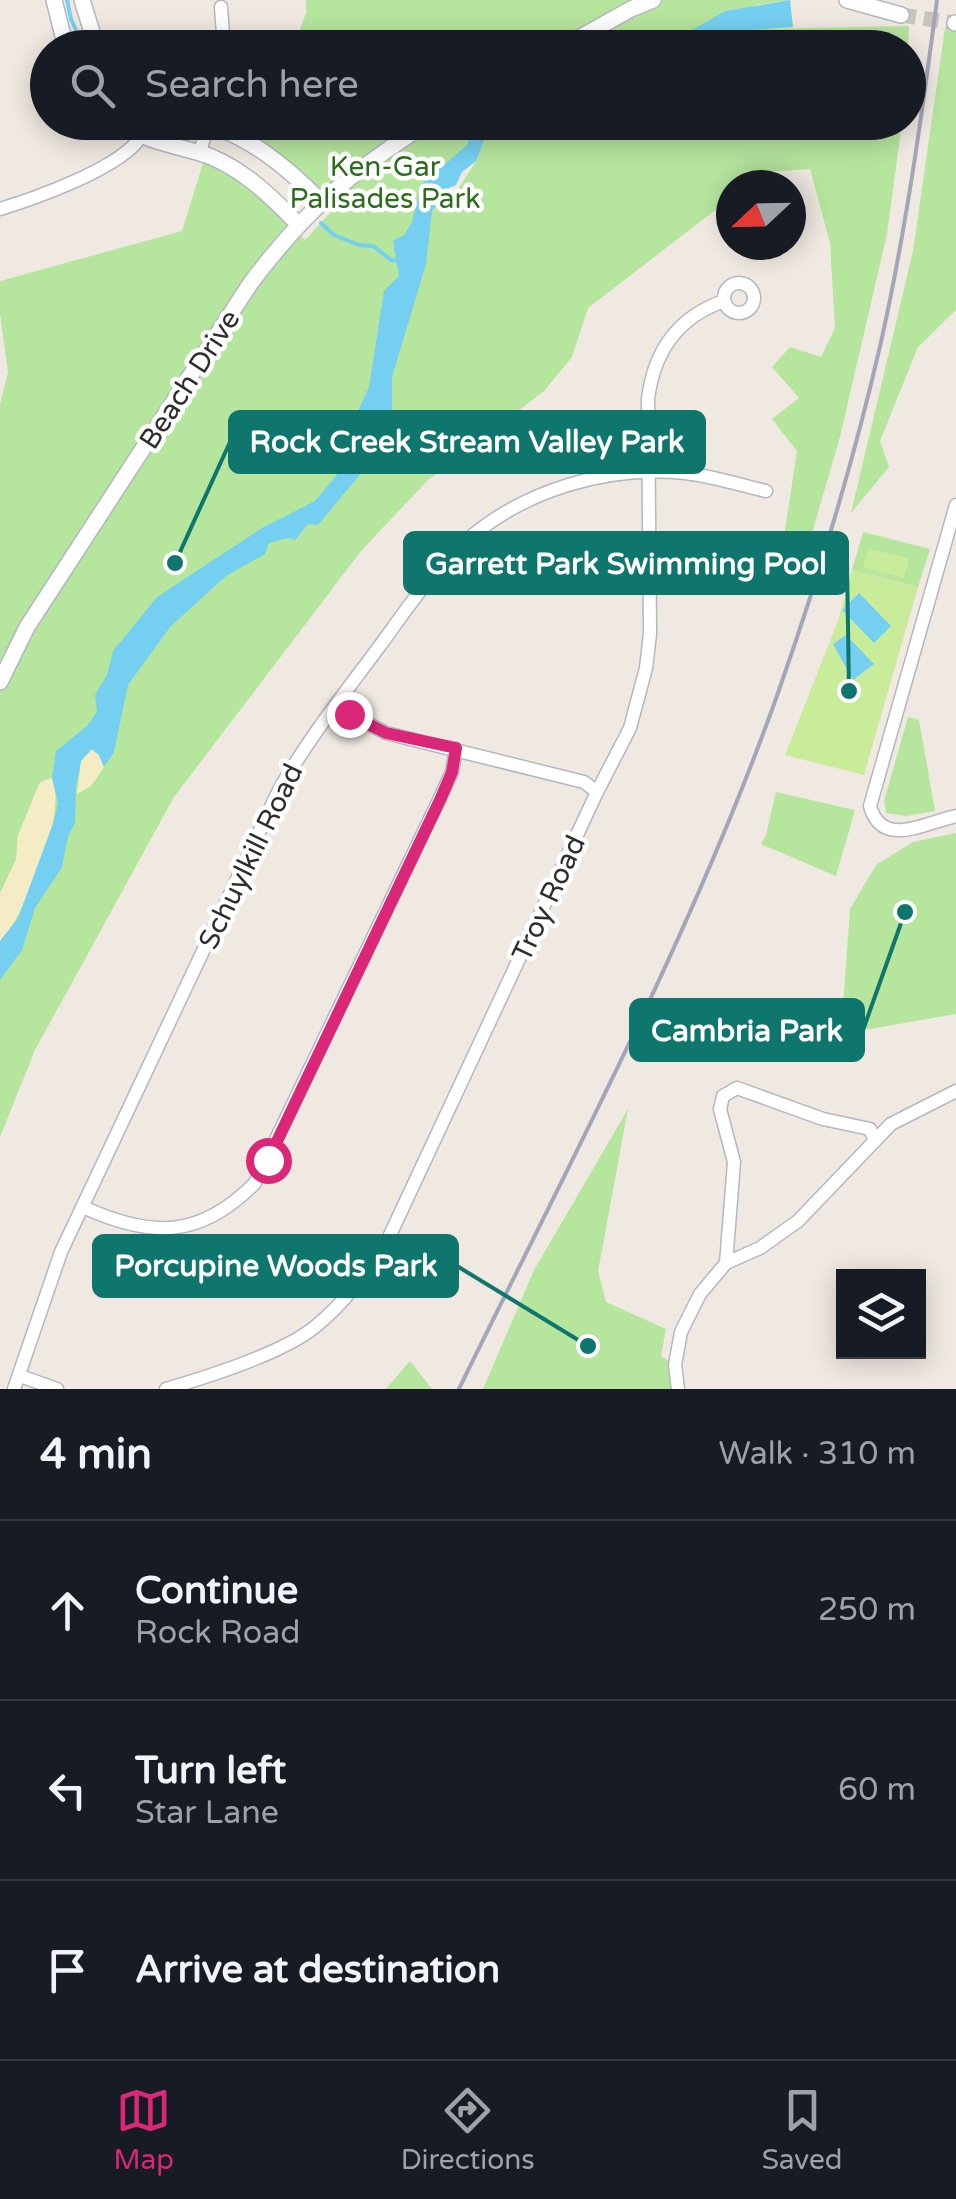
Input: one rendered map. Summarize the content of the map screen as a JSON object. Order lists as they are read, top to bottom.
{
  "streets": {
    "street": ["Beach Drive", "Schuylkill Road", "Troy Road"]
  },
  "crossings": [
    ["Schuylkill Road", "Troy Road"]
  ],
  "parks": ["Ken-Gar Palisades Park"],
  "places": [
    "Rock Creek Stream Valley Park",
    "Garrett Park Swimming Pool",
    "Cambria Park",
    "Porcupine Woods Park"
  ],
  "north": "left",
  "page": {
    "search": "Search here",
    "heading": ["4 min", "Walk · 310 m"],
    "list": [
      ["Continue", "Rock Road", "250 m"],
      ["Turn left", "Star Lane", "60 m"],
      "Arrive at destination"
    ],
    "nav": ["Map", "Directions", "Saved"]
  }
}
